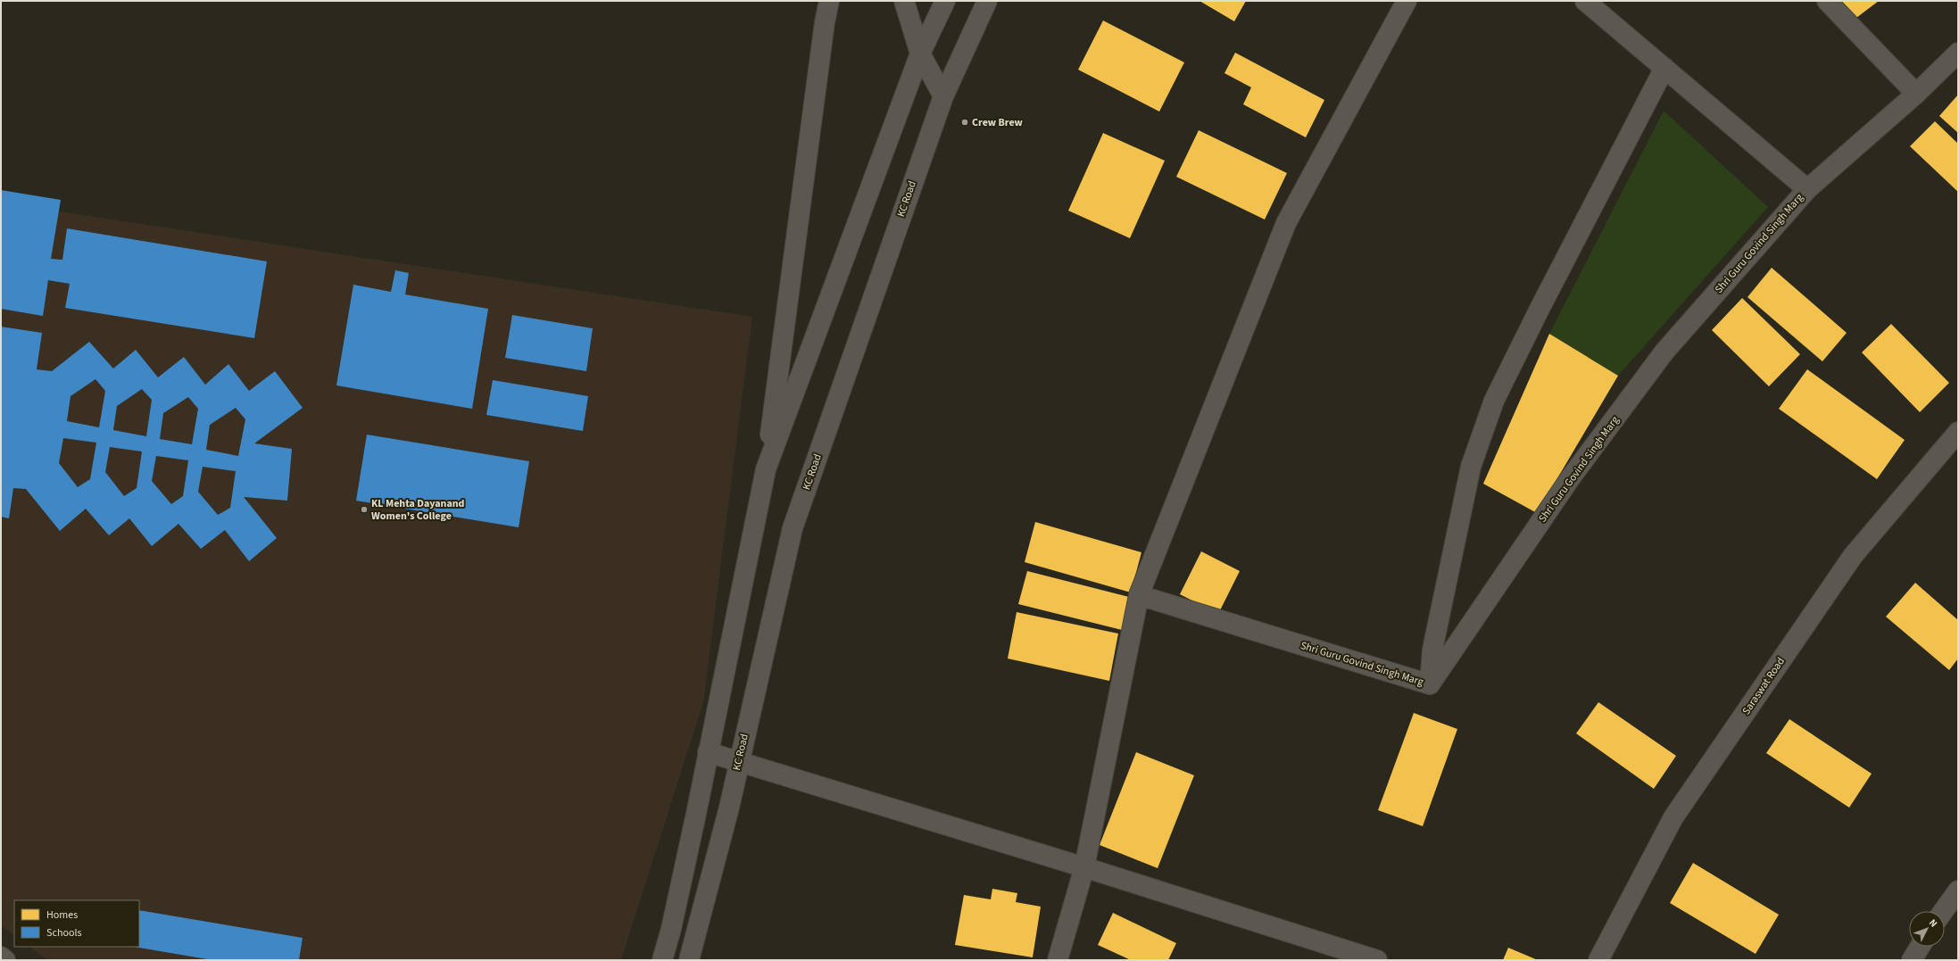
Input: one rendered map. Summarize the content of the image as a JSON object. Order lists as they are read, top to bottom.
{
  "streets": {
    "street": ["KC Road", "Shri Guru Govind Singh Marg", "Saraswat Road"]
  },
  "places": ["Crew Brew", "KL Mehta Dayanand Women's College"],
  "legend": ["Homes", "Schools"],
  "north": "top right"
}
